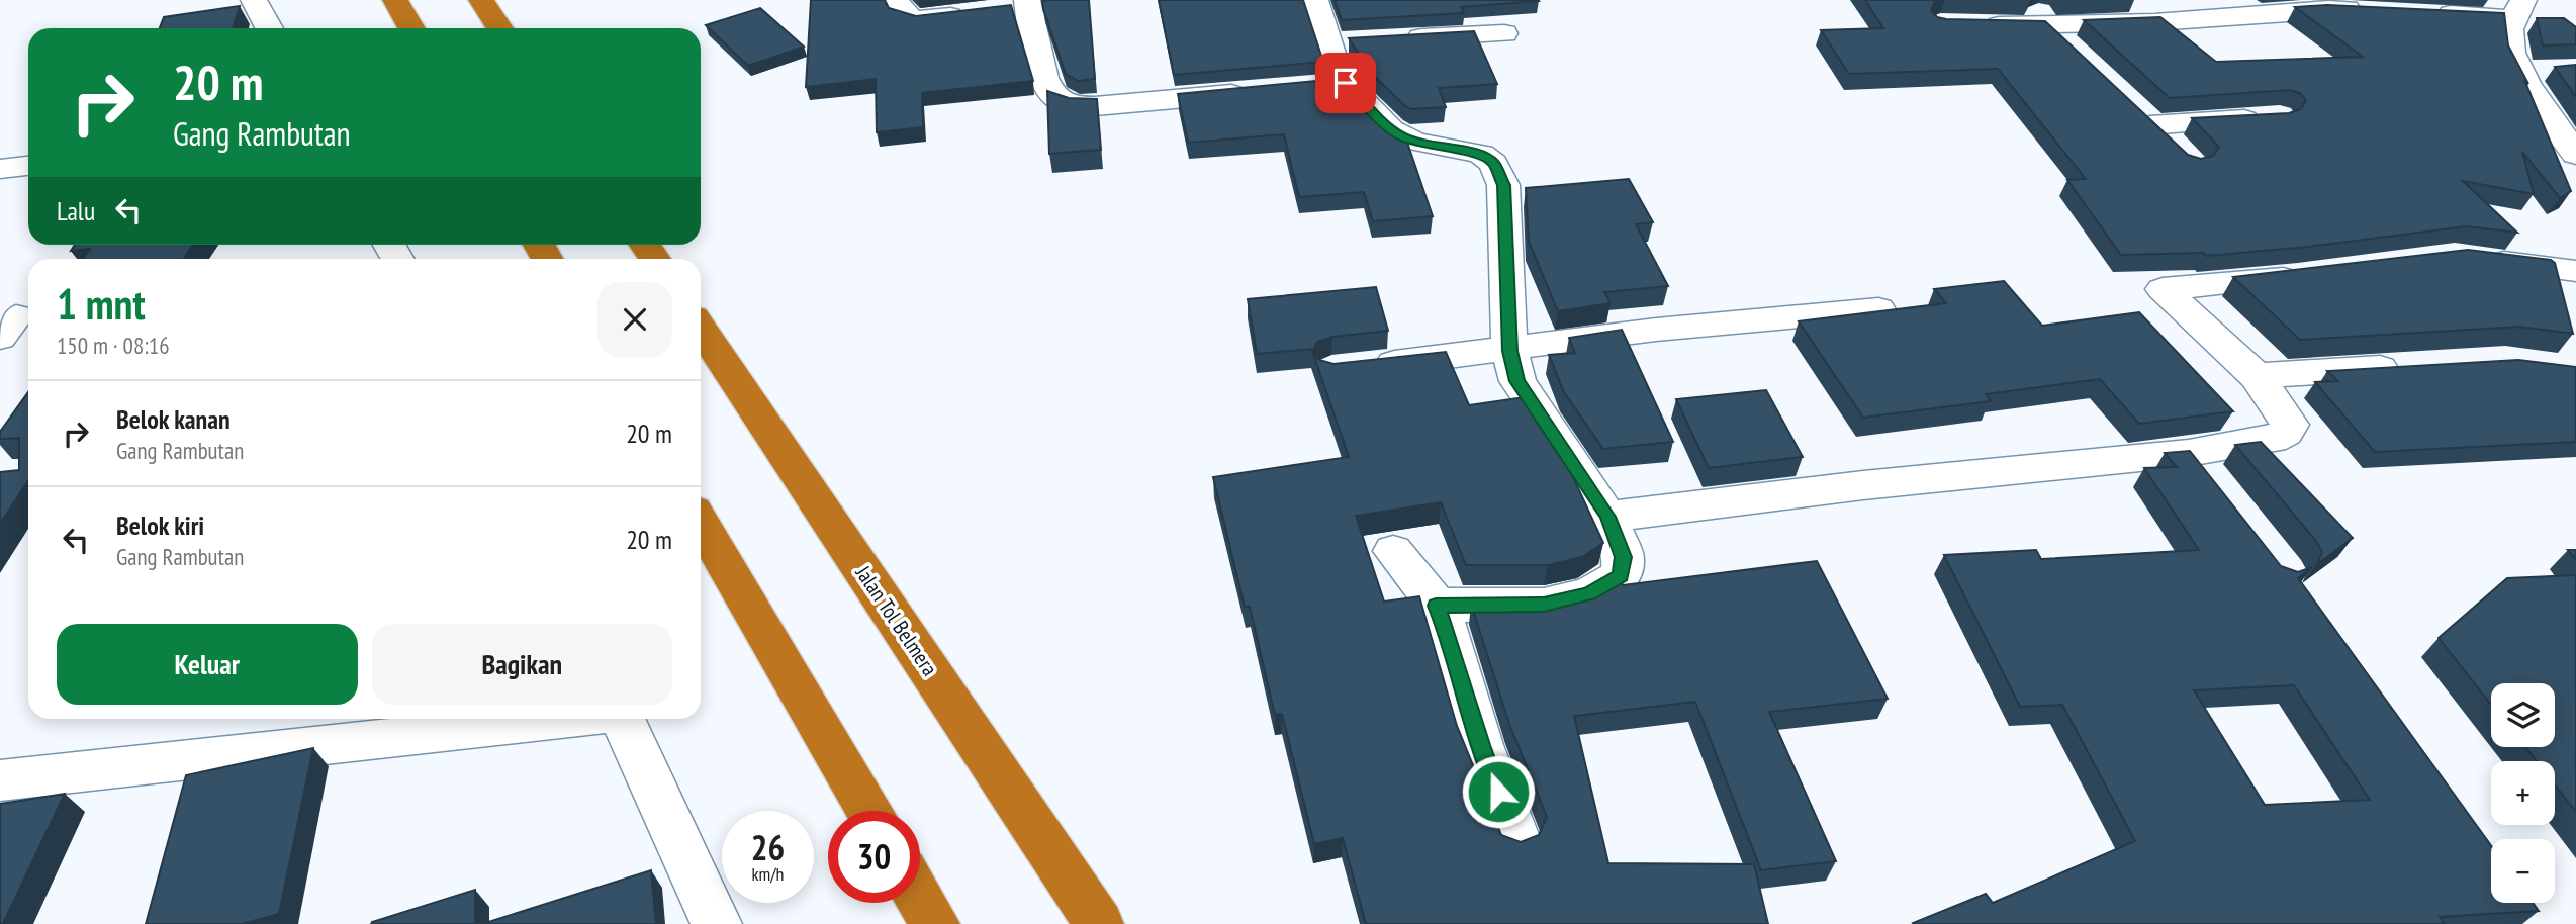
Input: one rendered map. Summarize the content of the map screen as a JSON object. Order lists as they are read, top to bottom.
{
  "streets": {
    "highway": ["Jalan Tol Belmera"]
  },
  "page": {
    "turn": ["20 m", "Gang Rambutan"],
    "then": "Lalu",
    "heading": ["1 mnt", "150 m · 08:16"],
    "list": [
      {
        "name": "Belok kanan",
        "note": "Gang Rambutan",
        "value": "20 m"
      },
      {
        "name": "Belok kiri",
        "note": "Gang Rambutan",
        "value": "20 m"
      }
    ],
    "buttons": ["Keluar", "Bagikan"],
    "map_buttons": ["+", "−"],
    "speed": "26 km/h",
    "limit": "30"
  }
}
